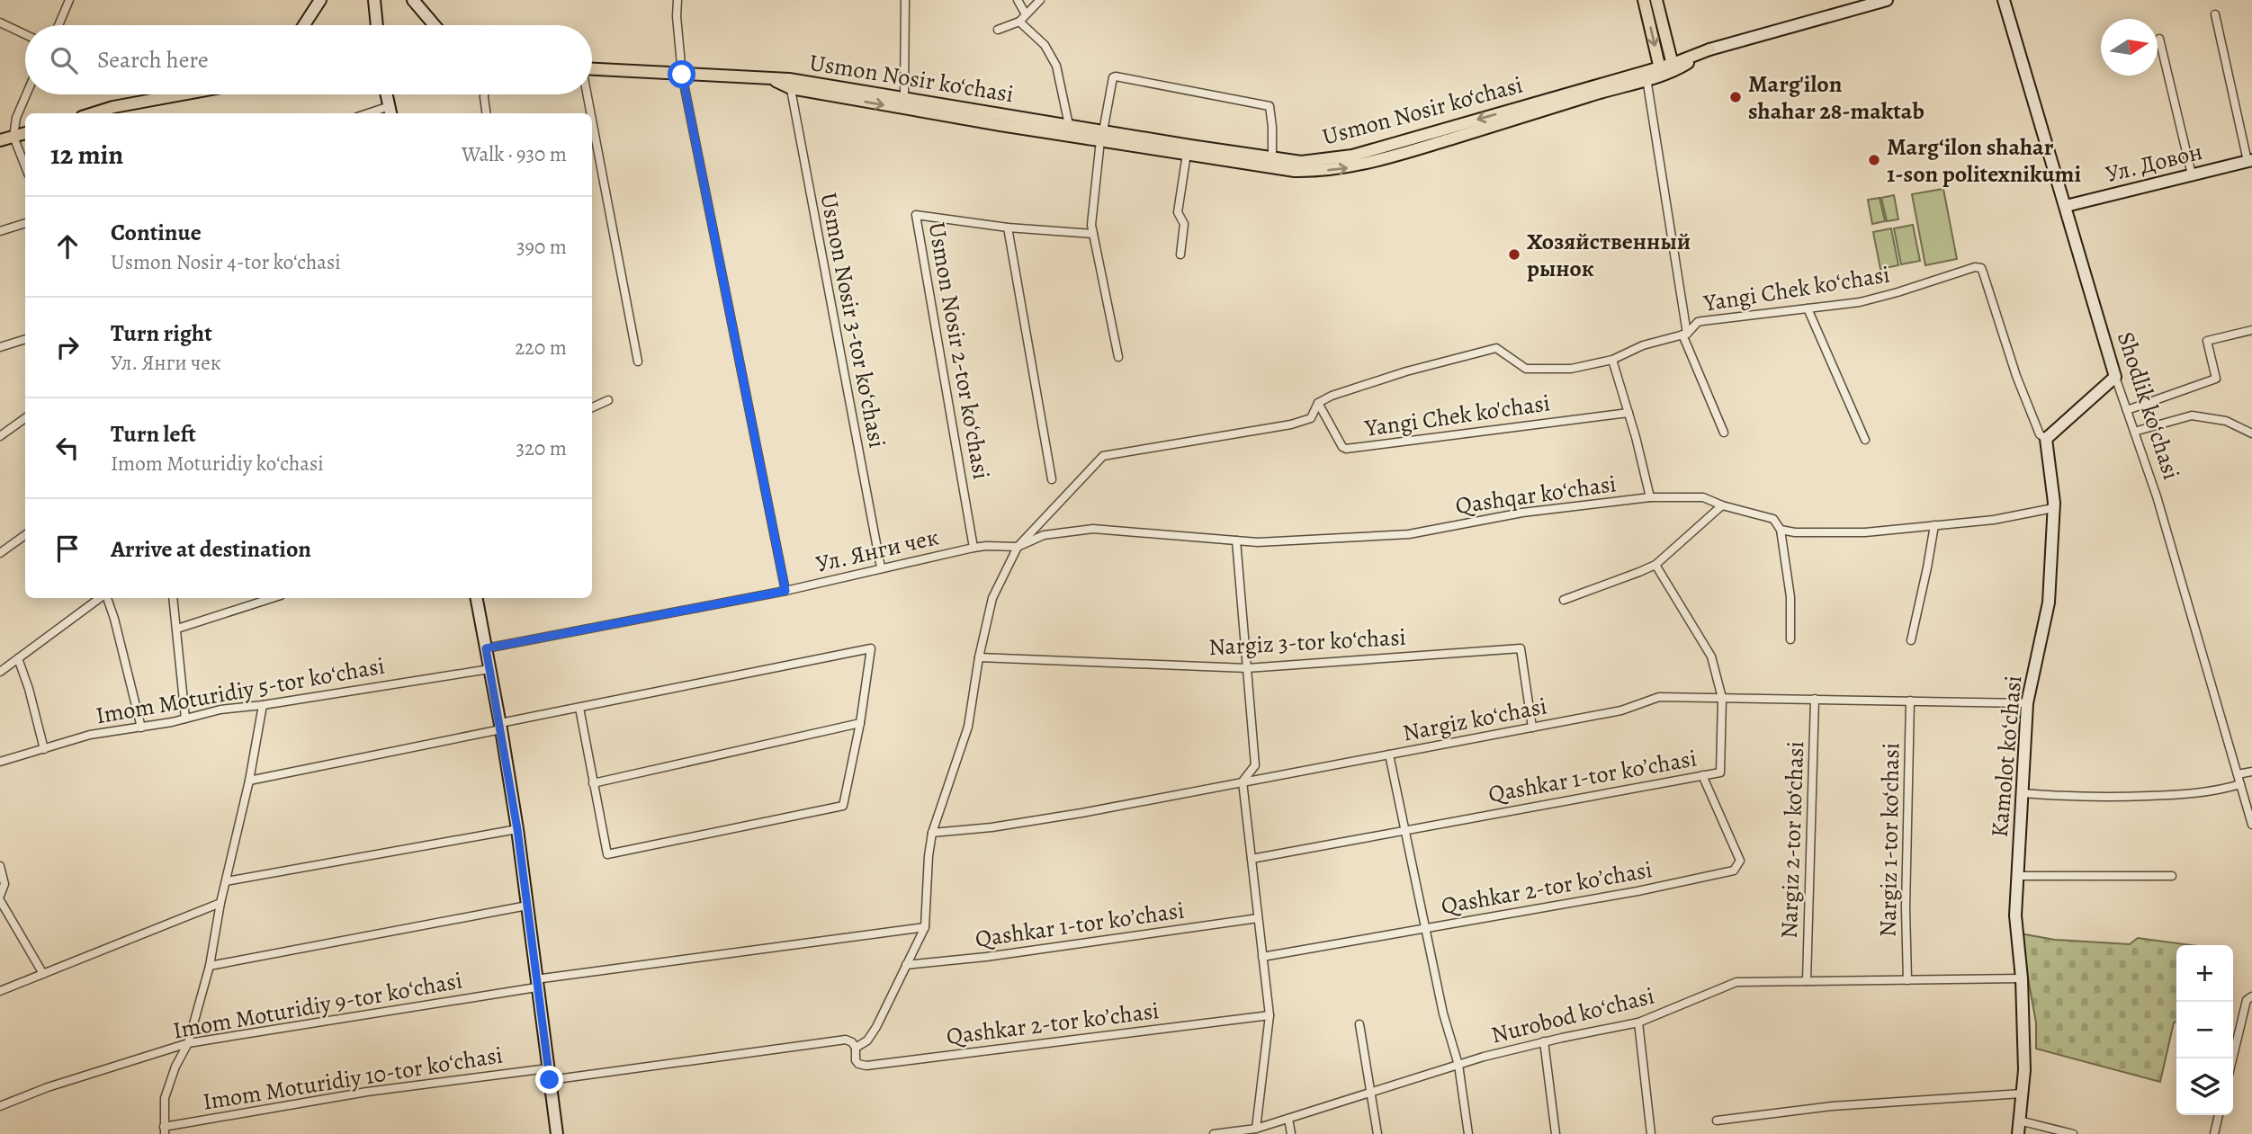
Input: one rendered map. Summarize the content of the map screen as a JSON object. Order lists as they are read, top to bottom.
{
  "streets": {
    "main road": ["Usmon Nosir ko‘chasi"],
    "street": [
      "Ул. Довон",
      "Yangi Chek koʻchasi",
      "Usmon Nosir 3-tor koʻchasi",
      "Usmon Nosir 2-tor koʻchasi",
      "Shodlik koʻchasi",
      "Yangi Chek ko'chasi",
      "Qashqar koʻchasi",
      "Ул. Янги чек",
      "Nargiz 3-tor koʻchasi",
      "Imom Moturidiy 5-tor koʻchasi",
      "Nargiz koʻchasi",
      "Kamolot koʻchasi",
      "Qashkar 1-tor koʼchasi",
      "Nargiz 2-tor ko‘chasi",
      "Nargiz 1-tor ko‘chasi",
      "Qashkar 2-tor koʼchasi",
      "Imom Moturidiy 9-tor koʻchasi",
      "Nurobod koʻchasi",
      "Imom Moturidiy 10-tor koʻchasi"
    ]
  },
  "crossings": [
    ["Usmon Nosir ko‘chasi", "Usmon Nosir 3-tor koʻchasi"],
    ["Ул. Довон", "Shodlik koʻchasi"],
    ["Yangi Chek koʻchasi", "Yangi Chek ko'chasi"],
    ["Yangi Chek koʻchasi", "Qashqar koʻchasi"],
    ["Yangi Chek koʻchasi", "Ул. Янги чек"],
    ["Yangi Chek koʻchasi", "Kamolot koʻchasi"],
    ["Usmon Nosir 3-tor koʻchasi", "Ул. Янги чек"],
    ["Usmon Nosir 2-tor koʻchasi", "Ул. Янги чек"],
    ["Qashqar koʻchasi", "Ул. Янги чек"],
    ["Qashqar koʻchasi", "Kamolot koʻchasi"],
    ["Nargiz 3-tor koʻchasi", "Nargiz koʻchasi"],
    ["Nargiz koʻchasi", "Kamolot koʻchasi"],
    ["Nargiz koʻchasi", "Qashkar 1-tor koʼchasi"],
    ["Nargiz koʻchasi", "Nargiz 2-tor ko‘chasi"],
    ["Nargiz koʻchasi", "Nargiz 1-tor ko‘chasi"],
    ["Kamolot koʻchasi", "Nurobod koʻchasi"],
    ["Qashkar 1-tor koʼchasi", "Qashkar 2-tor koʼchasi"],
    ["Nargiz 2-tor ko‘chasi", "Nurobod koʻchasi"],
    ["Nargiz 1-tor ko‘chasi", "Nurobod koʻchasi"],
    ["Qashkar 2-tor koʼchasi", "Imom Moturidiy 10-tor koʻchasi"]
  ],
  "places": ["Marg'ilon shahar 28-maktab", "Margʻilon shahar 1-son politexnikumi", "Хозяйственный рынок"],
  "north": "right",
  "page": {
    "search": "Search here",
    "heading": ["12 min", "Walk · 930 m"],
    "list": [
      ["Continue", "Usmon Nosir 4-tor koʻchasi", "390 m"],
      ["Turn right", "Ул. Янги чек", "220 m"],
      ["Turn left", "Imom Moturidiy koʻchasi", "320 m"],
      "Arrive at destination"
    ],
    "map_buttons": ["+", "−"]
  }
}
